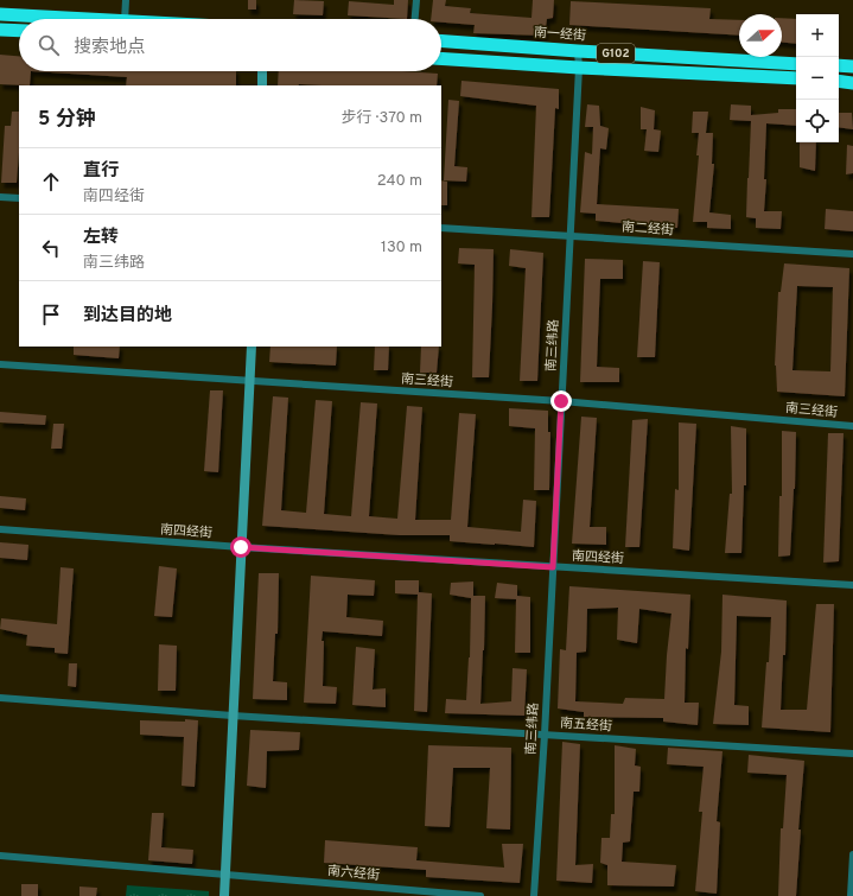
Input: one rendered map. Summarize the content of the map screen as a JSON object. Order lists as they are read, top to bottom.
{
  "streets": {
    "highway": ["南一经街", "G102"],
    "street": [
      "南二经街",
      "南三纬路",
      "南三经街",
      "南四经街",
      "南五经街",
      "南六经街"
    ]
  },
  "crossings": [
    ["南一经街", "南三纬路"],
    ["G102", "南三纬路"],
    ["南二经街", "南三纬路"],
    ["南三纬路", "南三经街"],
    ["南三纬路", "南四经街"],
    ["南三纬路", "南五经街"]
  ],
  "north": "right",
  "page": {
    "map_buttons": ["+", "−"],
    "search": "搜索地点",
    "heading": ["5 分钟", "步行 · 370 m"],
    "list": [
      ["直行", "南四经街", "240 m"],
      ["左转", "南三纬路", "130 m"],
      "到达目的地"
    ]
  }
}
